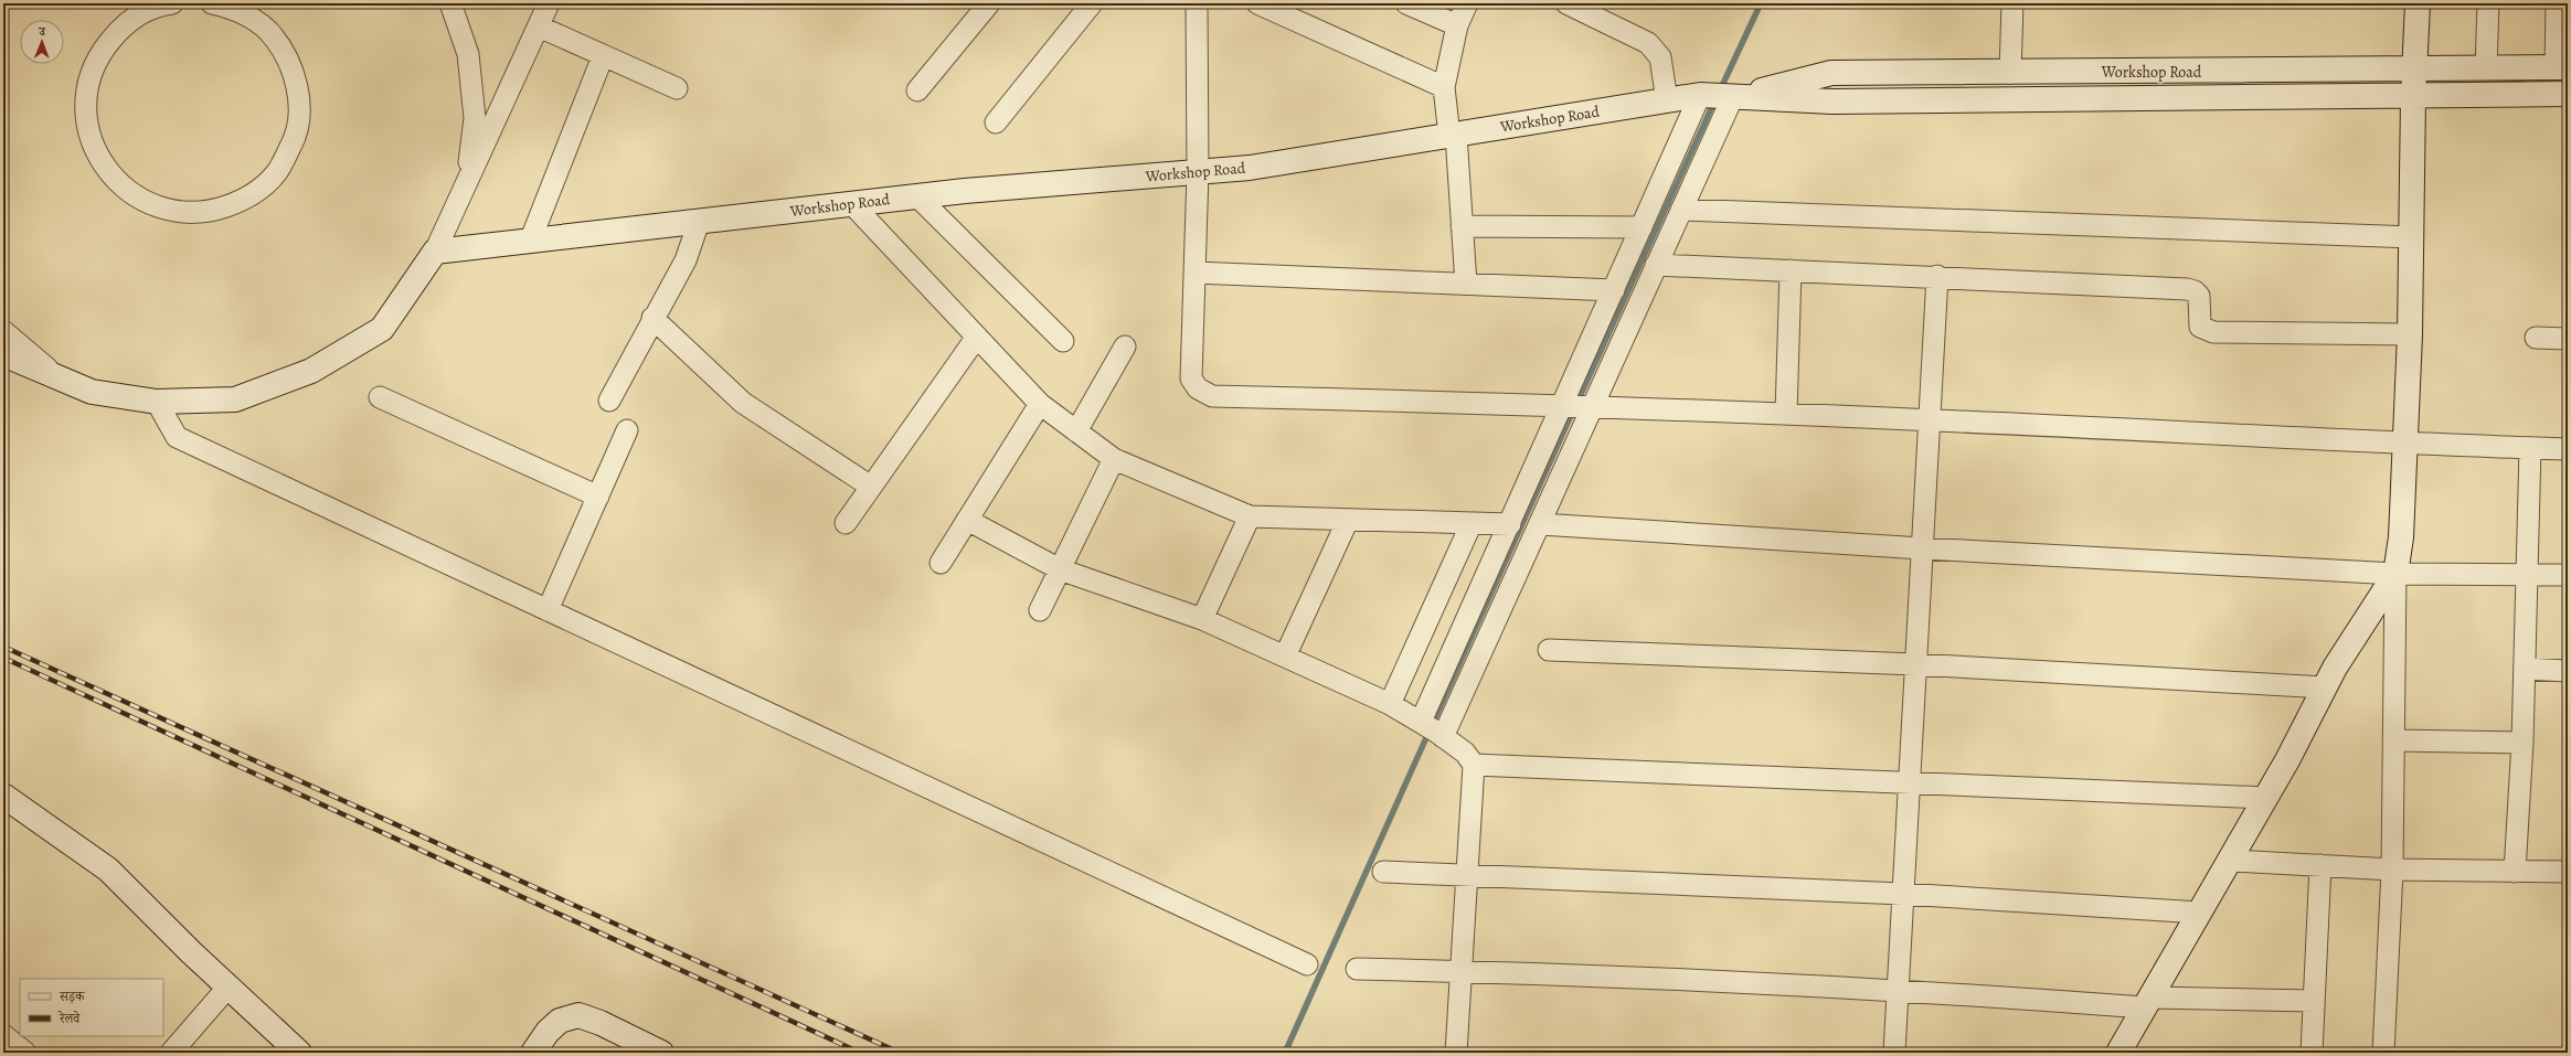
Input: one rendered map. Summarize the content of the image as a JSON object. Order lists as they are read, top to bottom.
{
  "streets": {
    "main road": ["Workshop Road"]
  },
  "legend": ["सड़क", "रेलवे"],
  "north": "top"
}
